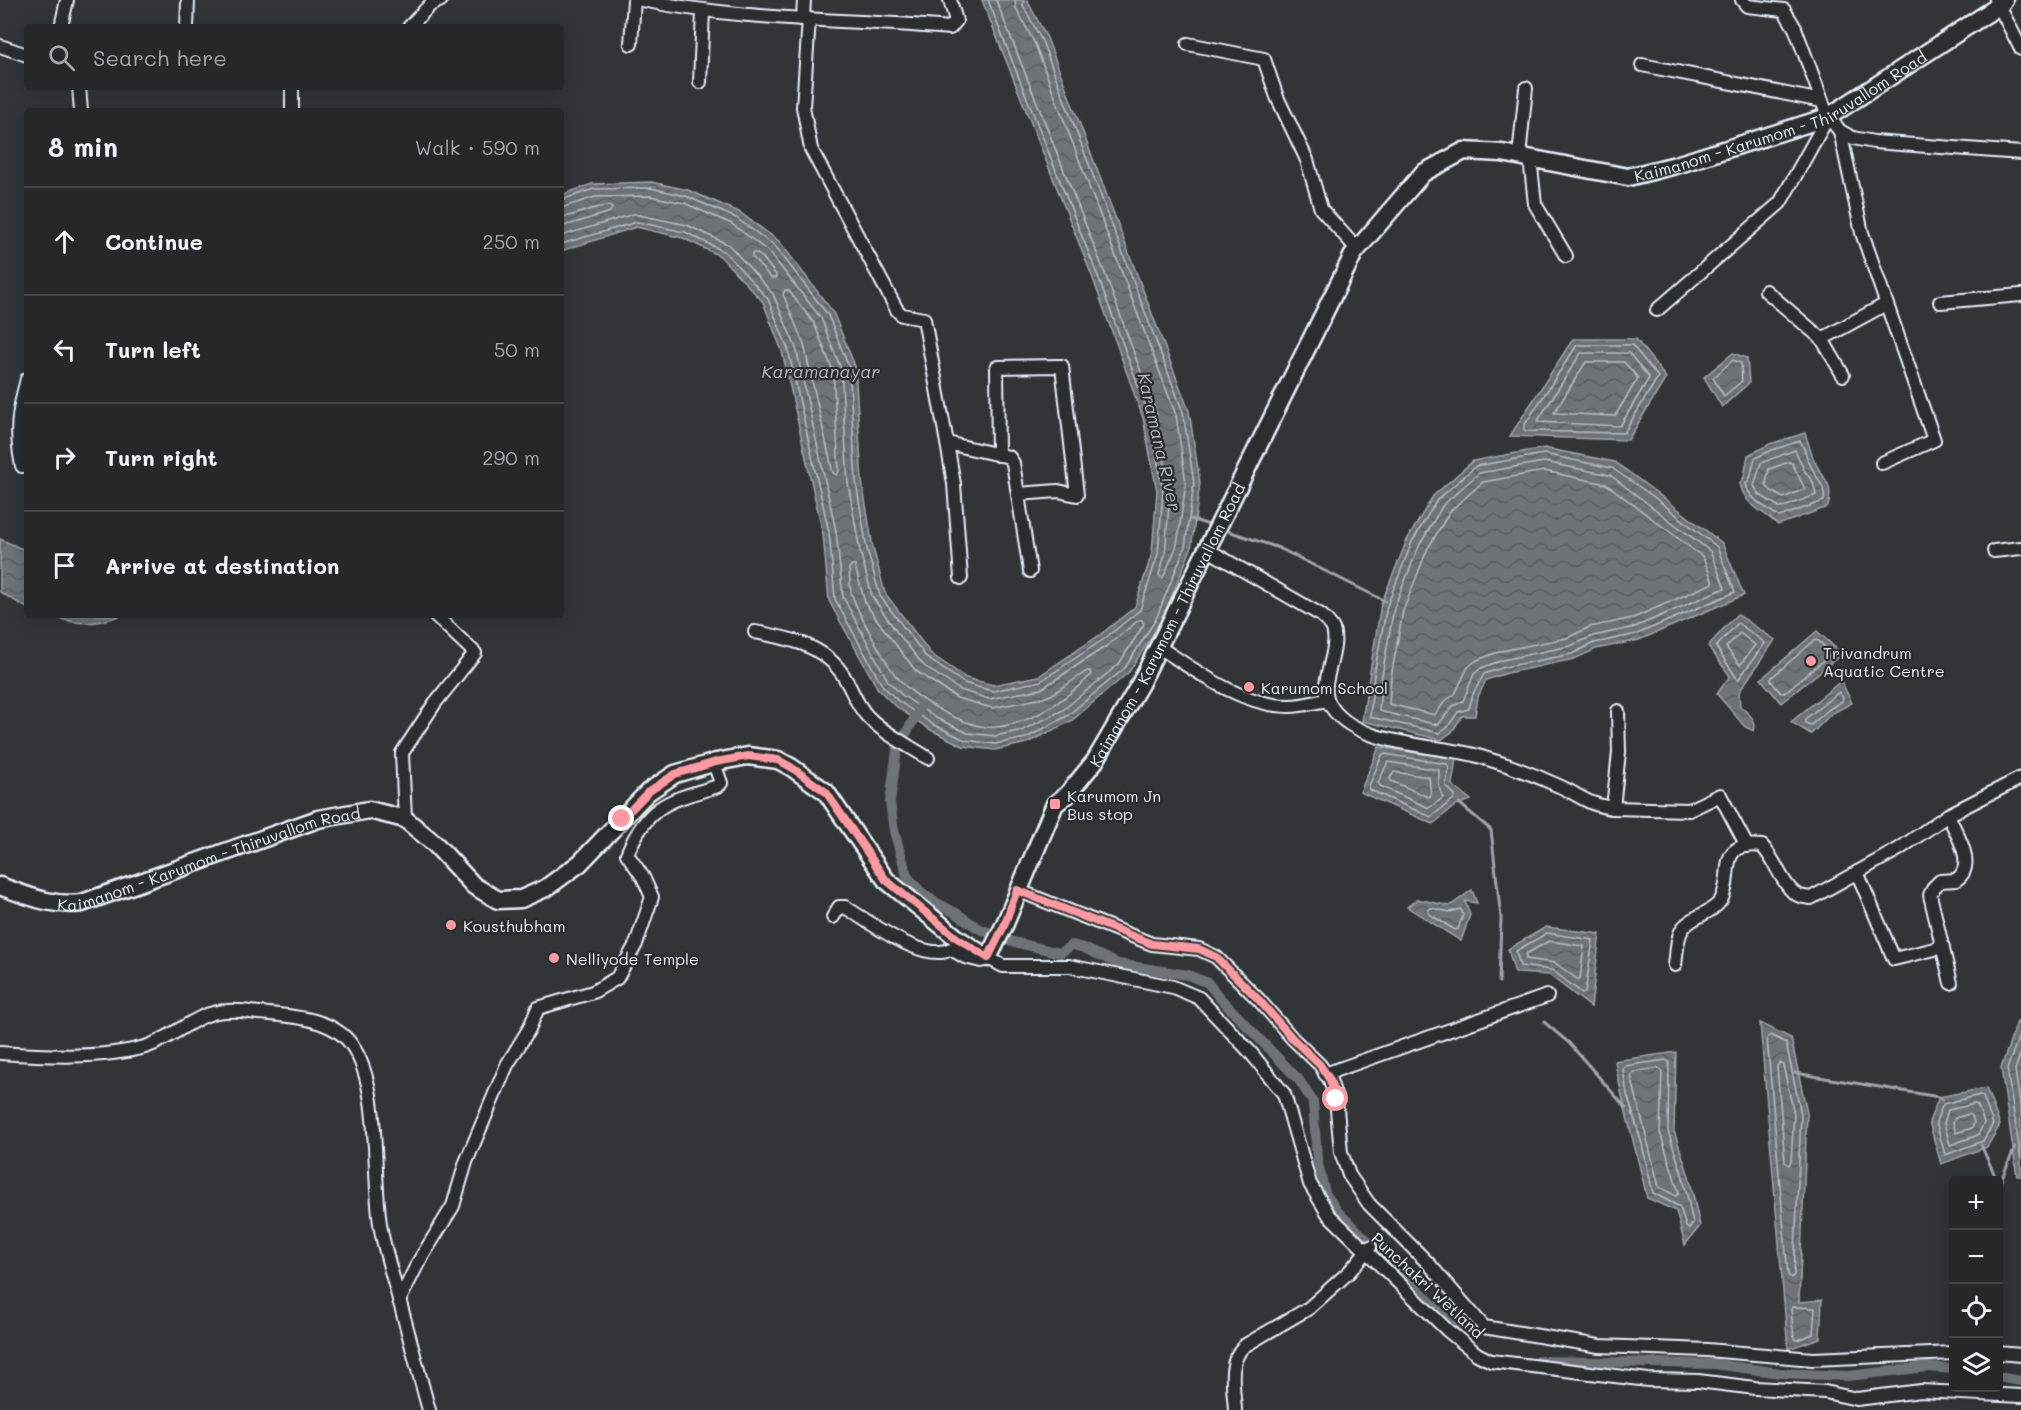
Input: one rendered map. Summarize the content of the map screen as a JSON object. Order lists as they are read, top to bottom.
{
  "streets": {
    "main road": ["Kaimanom - Karumom - Thiruvallom Road"],
    "street": ["Punchakri Wetland"]
  },
  "crossings": [
    ["Kaimanom - Karumom - Thiruvallom Road", "Punchakri Wetland"]
  ],
  "water": ["Karamanayar", "Karamana River"],
  "places": {
    "other": [
      "Trivandrum Aquatic Centre",
      "Karumom School",
      "Kousthubham",
      "Nelliyode Temple"
    ],
    "transit": ["Karumom Jn Bus stop"]
  },
  "page": {
    "search": "Search here",
    "heading": ["8 min", "Walk · 590 m"],
    "list": [
      ["Continue", "250 m"],
      ["Turn left", "50 m"],
      ["Turn right", "290 m"],
      "Arrive at destination"
    ],
    "map_buttons": ["+", "−"]
  }
}
